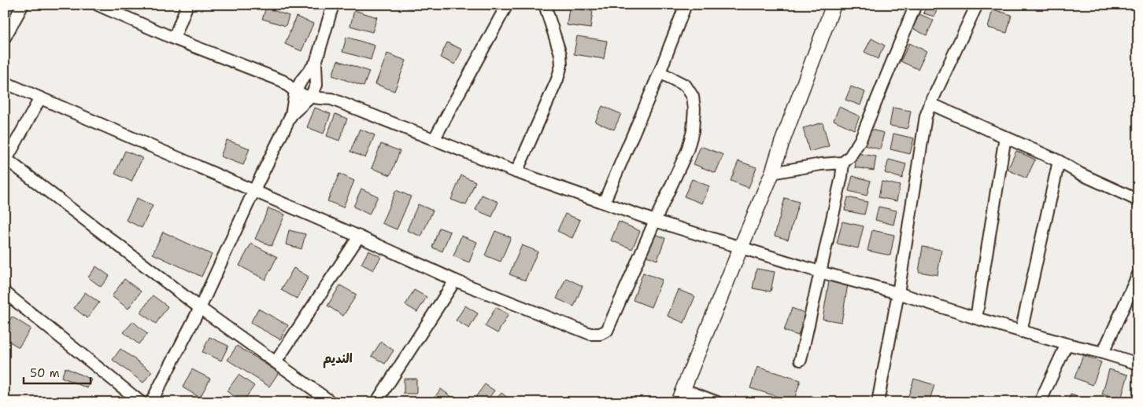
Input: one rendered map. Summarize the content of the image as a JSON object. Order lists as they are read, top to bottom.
{
  "districts": ["النديم"],
  "scale_bar": "50 m"
}
